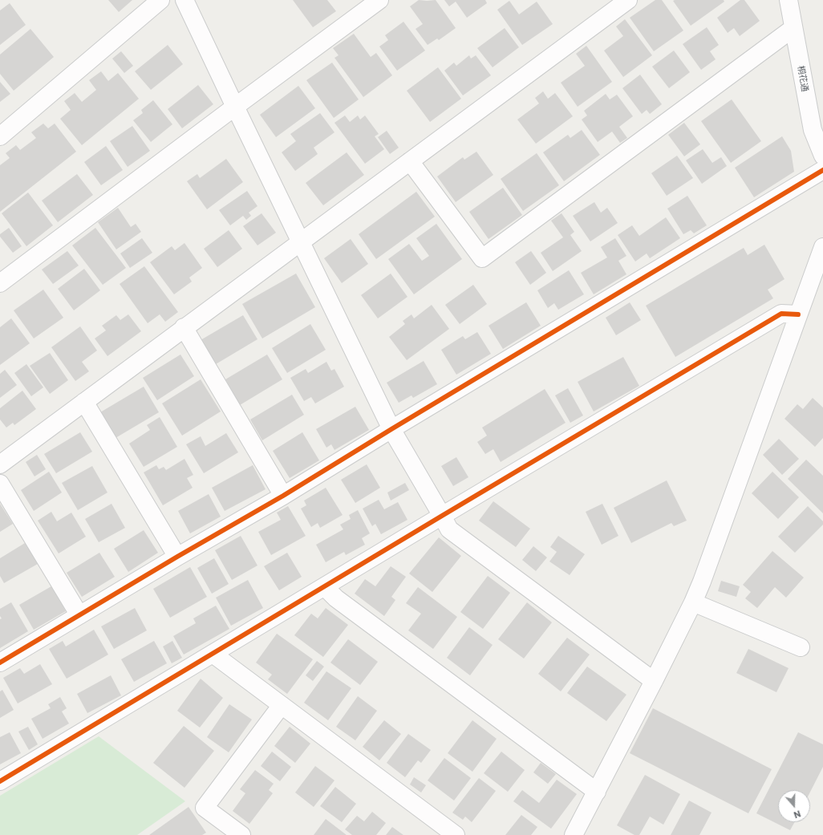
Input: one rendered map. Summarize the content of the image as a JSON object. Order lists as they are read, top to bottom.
{
  "streets": {
    "street": ["桐花通"]
  },
  "north": "bottom"
}
